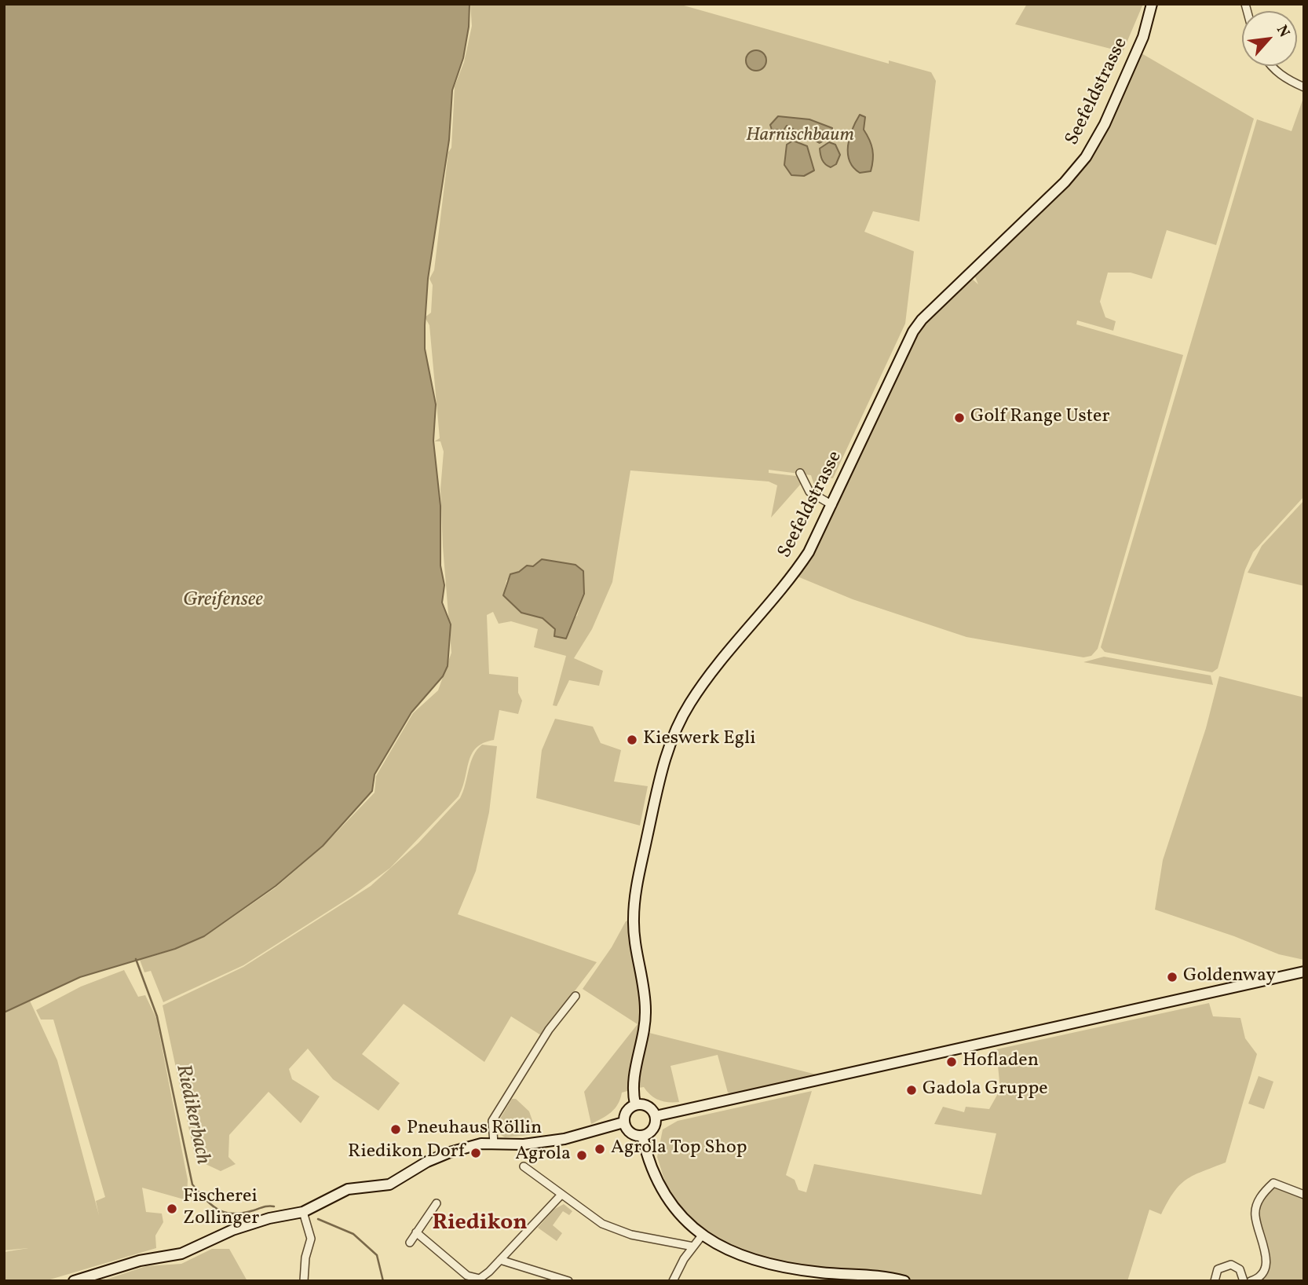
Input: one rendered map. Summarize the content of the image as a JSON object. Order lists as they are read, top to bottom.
{
  "streets": {
    "street": ["Seefeldstrasse"]
  },
  "districts": ["Riedikon"],
  "water": ["Greifensee", "Riedikerbach"],
  "parks": ["Harnischbaum"],
  "places": [
    "Golf Range Uster",
    "Kieswerk Egli",
    "Goldenway",
    "Hofladen",
    "Gadola Gruppe",
    "Pneuhaus Röllin",
    "Agrola Top Shop",
    "Riedikon Dorf",
    "Agrola",
    "Fischerei Zollinger"
  ],
  "north": "top right"
}
